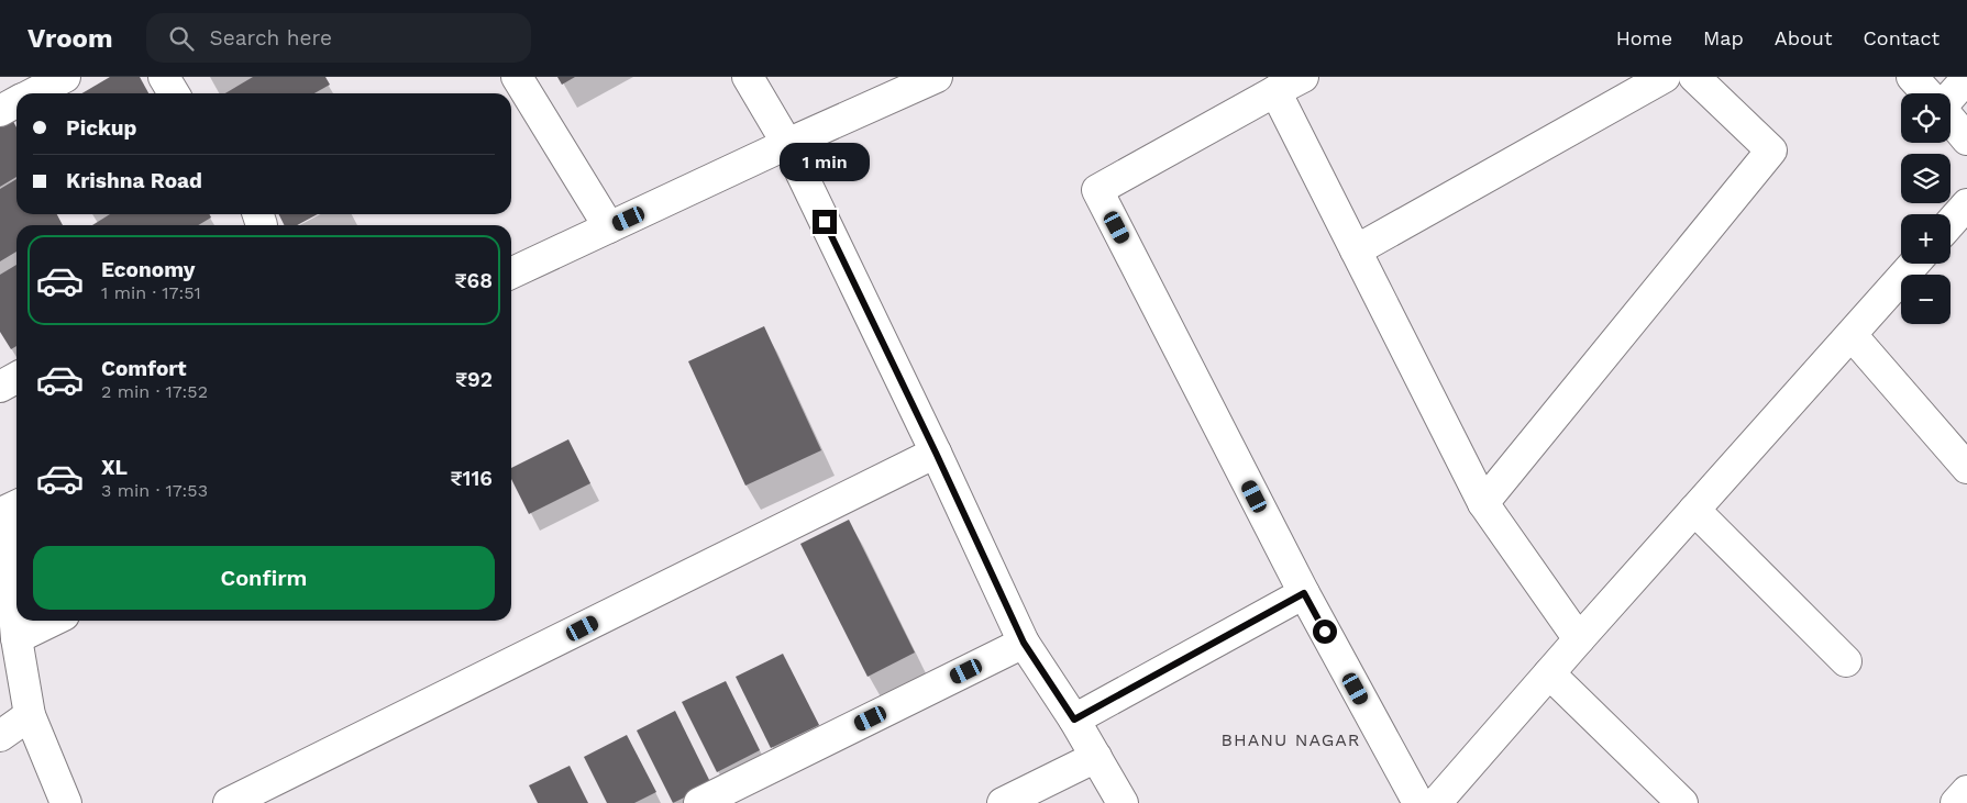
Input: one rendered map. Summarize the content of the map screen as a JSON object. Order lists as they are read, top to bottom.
{
  "districts": ["BHANU NAGAR"],
  "page": {
    "header": "Vroom",
    "search": "Search here",
    "nav": [
      "Home",
      "Map",
      "About",
      "Contact"
    ],
    "map_buttons": ["+", "−"],
    "banner": ["Pickup", "Krishna Road"],
    "bubble": "1 min",
    "list": [
      {
        "name": "Economy",
        "note": "1 min · 17:51",
        "value": "₹68"
      },
      {
        "name": "Comfort",
        "note": "2 min · 17:52",
        "value": "₹92"
      },
      {
        "name": "XL",
        "note": "3 min · 17:53",
        "value": "₹116"
      }
    ],
    "buttons": "Confirm"
  }
}
